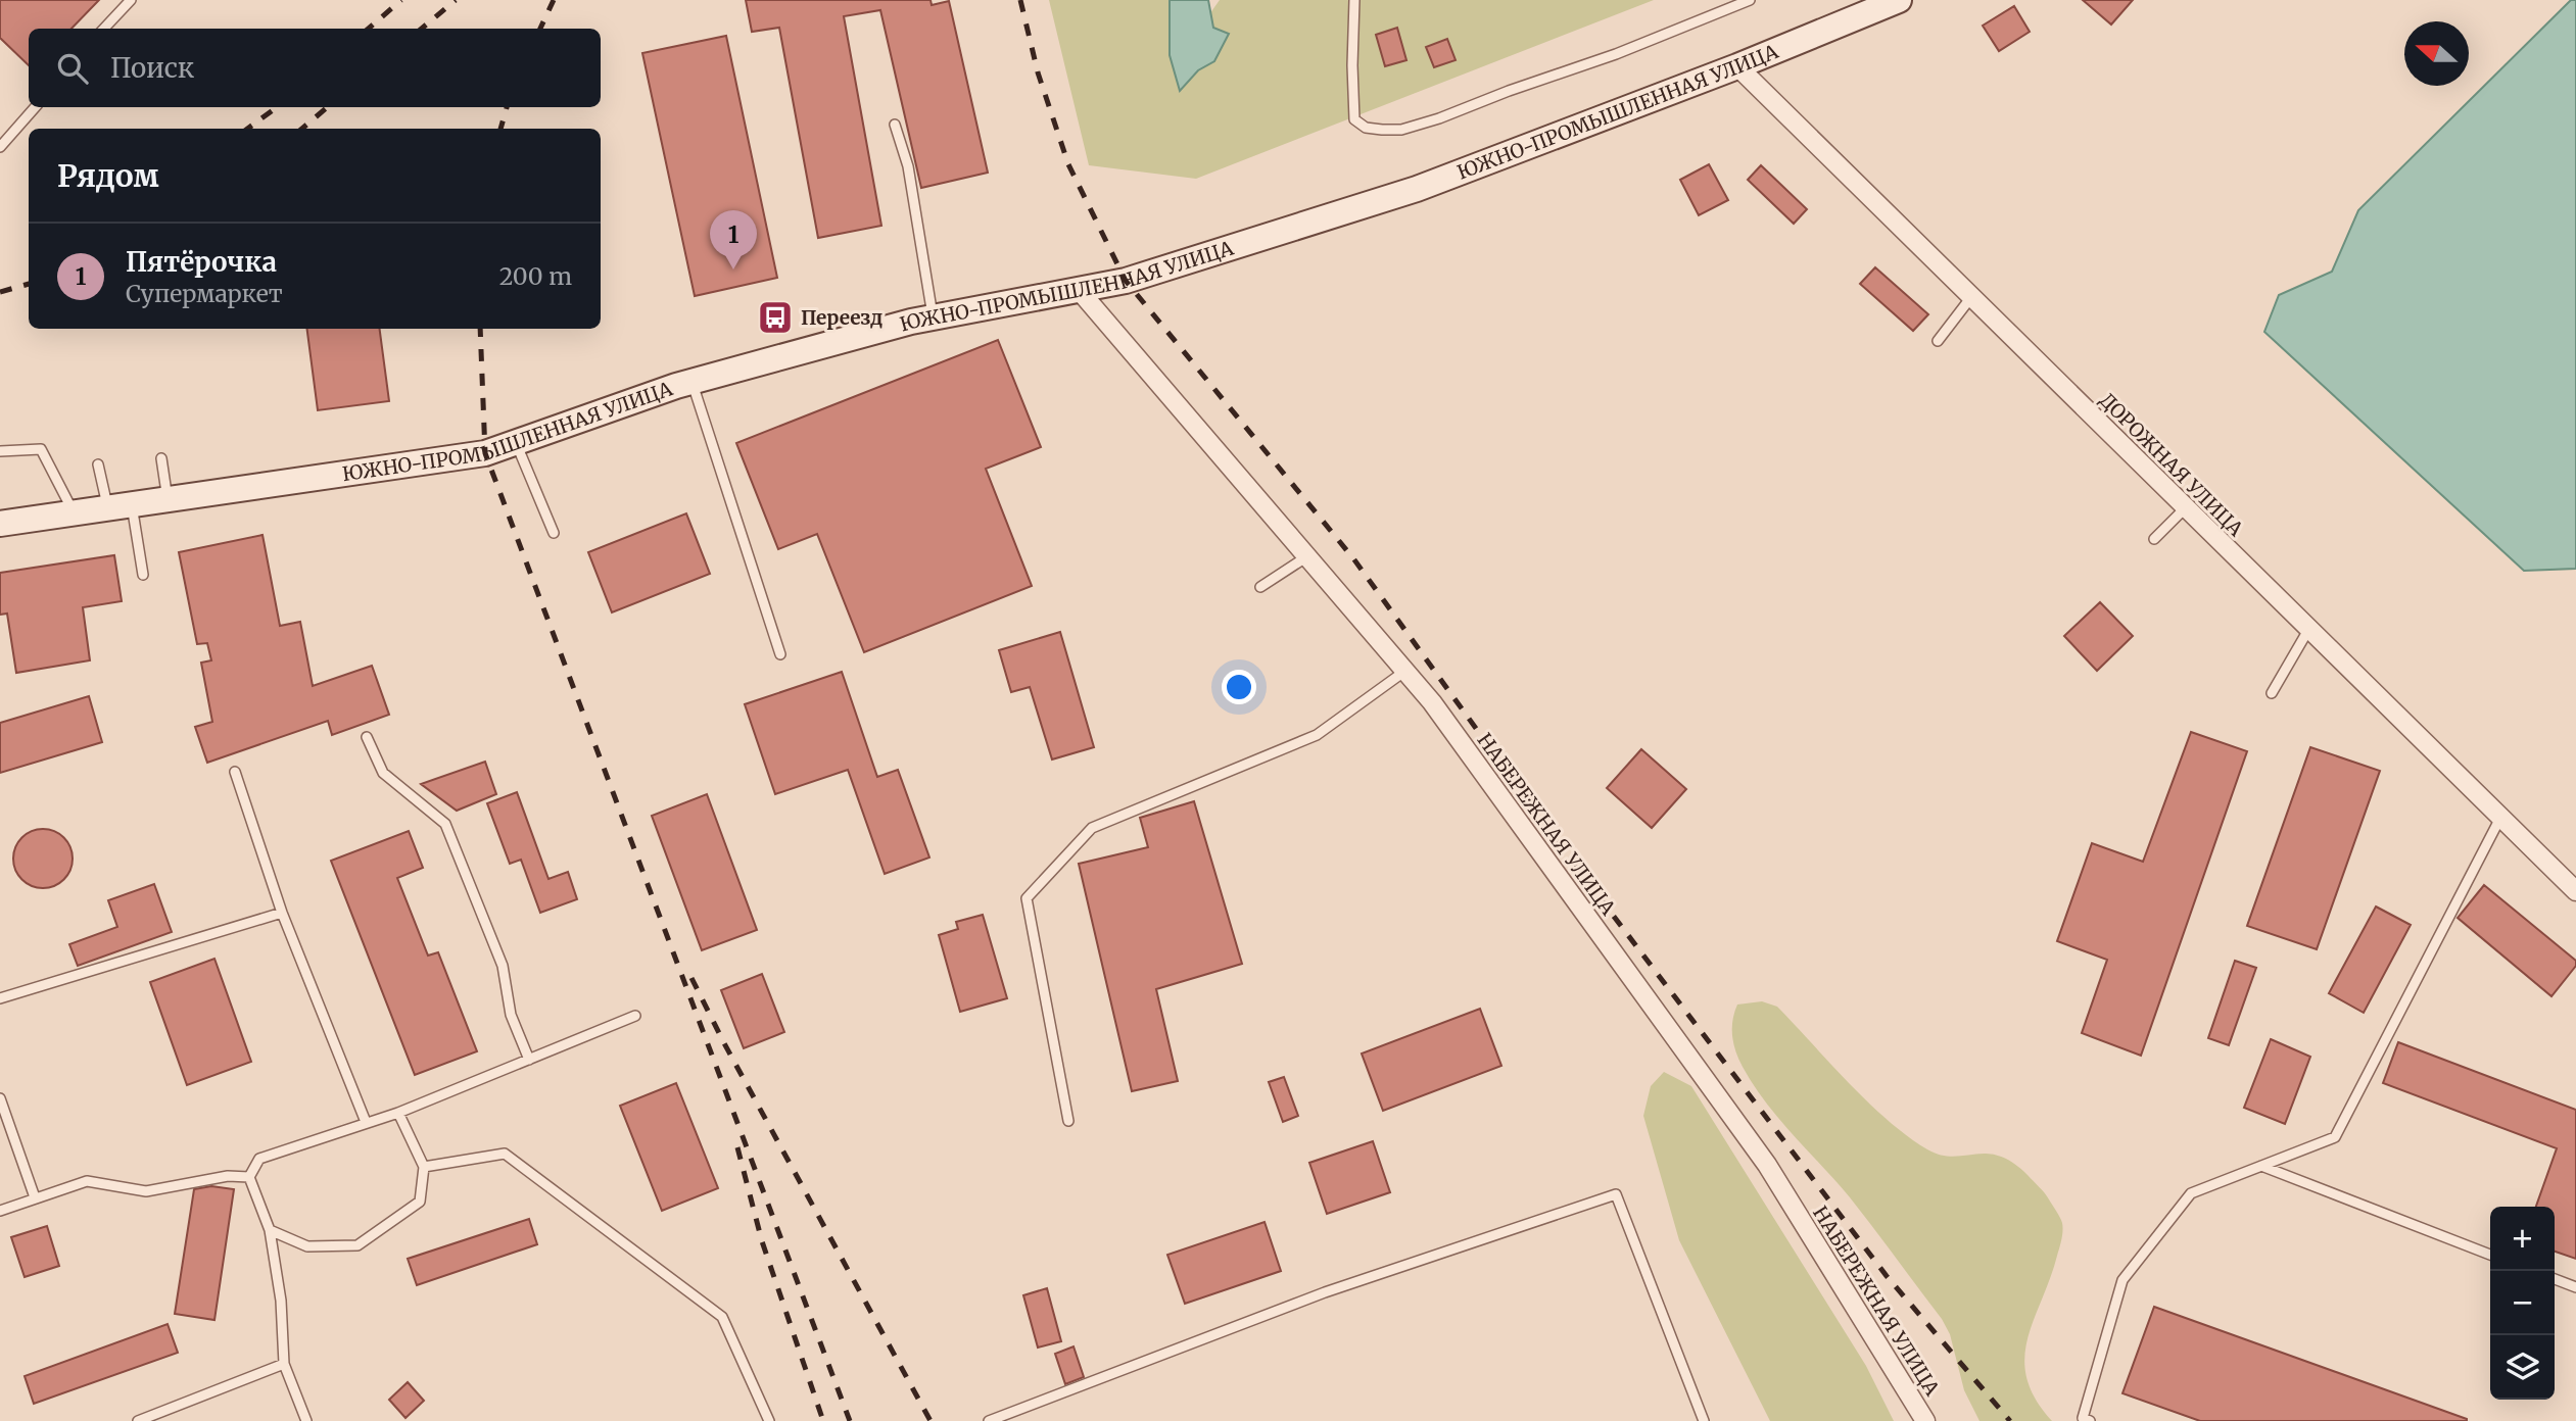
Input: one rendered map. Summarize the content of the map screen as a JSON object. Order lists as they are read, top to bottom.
{
  "streets": {
    "street": ["ЮЖНО-ПРОМЫШЛЕННАЯ УЛИЦА", "ДОРОЖНАЯ УЛИЦА", "НАБЕРЕЖНАЯ УЛИЦА"]
  },
  "crossings": [
    ["ЮЖНО-ПРОМЫШЛЕННАЯ УЛИЦА", "ДОРОЖНАЯ УЛИЦА"],
    ["ЮЖНО-ПРОМЫШЛЕННАЯ УЛИЦА", "НАБЕРЕЖНАЯ УЛИЦА"]
  ],
  "places": {
    "bus stop": ["Переезд"]
  },
  "north": "left",
  "page": {
    "search": "Поиск",
    "heading": "Рядом",
    "pins": "1",
    "list": [
      {
        "mark": "1",
        "name": "Пятёрочка",
        "note": "Супермаркет",
        "value": "200 m"
      }
    ],
    "map_buttons": ["+", "−"]
  }
}
